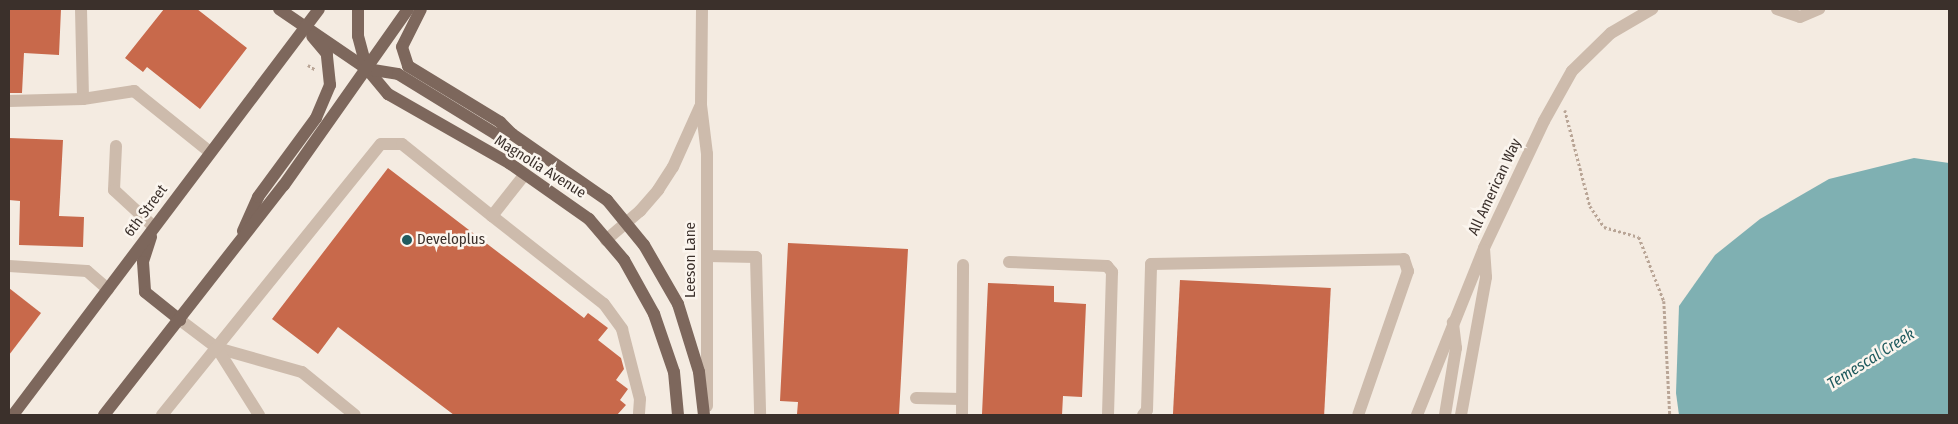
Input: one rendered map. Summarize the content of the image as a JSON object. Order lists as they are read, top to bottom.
{
  "streets": {
    "main road": ["Magnolia Avenue", "6th Street"],
    "street": ["All American Way", "Leeson Lane"]
  },
  "crossings": [
    ["Magnolia Avenue", "6th Street"],
    ["Magnolia Avenue", "Leeson Lane"]
  ],
  "water": ["Temescal Creek"],
  "places": ["Developlus"]
}
